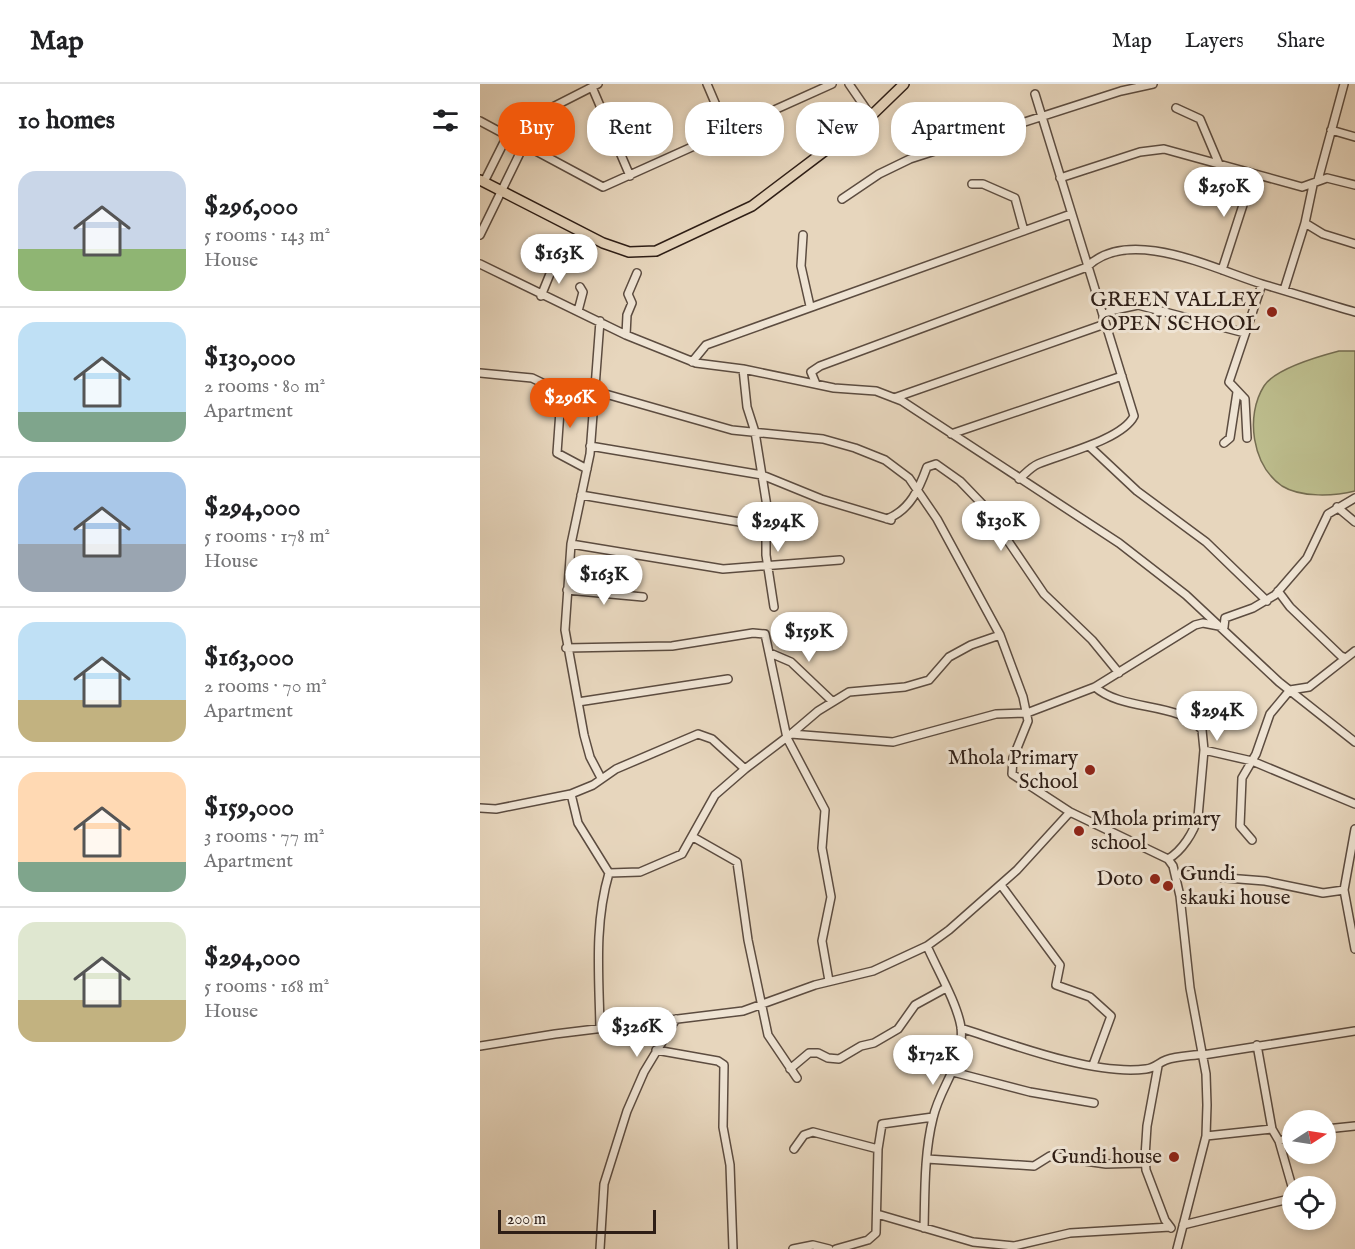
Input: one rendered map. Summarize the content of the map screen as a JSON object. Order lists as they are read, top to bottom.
{
  "places": [
    "GREEN VALLEY OPEN SCHOOL",
    "Mhola Primary School",
    "Mhola primary school",
    "Doto",
    "Gundi skauki house",
    "Gundi house"
  ],
  "scale_bar": "200 m",
  "north": "right",
  "page": {
    "header": "Map",
    "nav": ["Map", "Layers", "Share"],
    "heading": "10 homes",
    "chip": [
      "Buy",
      "Rent",
      "Filters",
      "New",
      "Apartment"
    ],
    "list": [
      {
        "name": "$296,000",
        "note": "5 rooms · 143 m² · House"
      },
      {
        "name": "$130,000",
        "note": "2 rooms · 80 m² · Apartment"
      },
      {
        "name": "$294,000",
        "note": "5 rooms · 178 m² · House"
      },
      {
        "name": "$163,000",
        "note": "2 rooms · 70 m² · Apartment"
      },
      {
        "name": "$159,000",
        "note": "3 rooms · 77 m² · Apartment"
      },
      {
        "name": "$294,000",
        "note": "5 rooms · 168 m² · House"
      }
    ],
    "price": [
      "$250K",
      "$163K",
      "$296K",
      "$130K",
      "$294K",
      "$163K",
      "$159K",
      "$294K",
      "$326K",
      "$172K"
    ],
    "scale": "200 m"
  }
}
